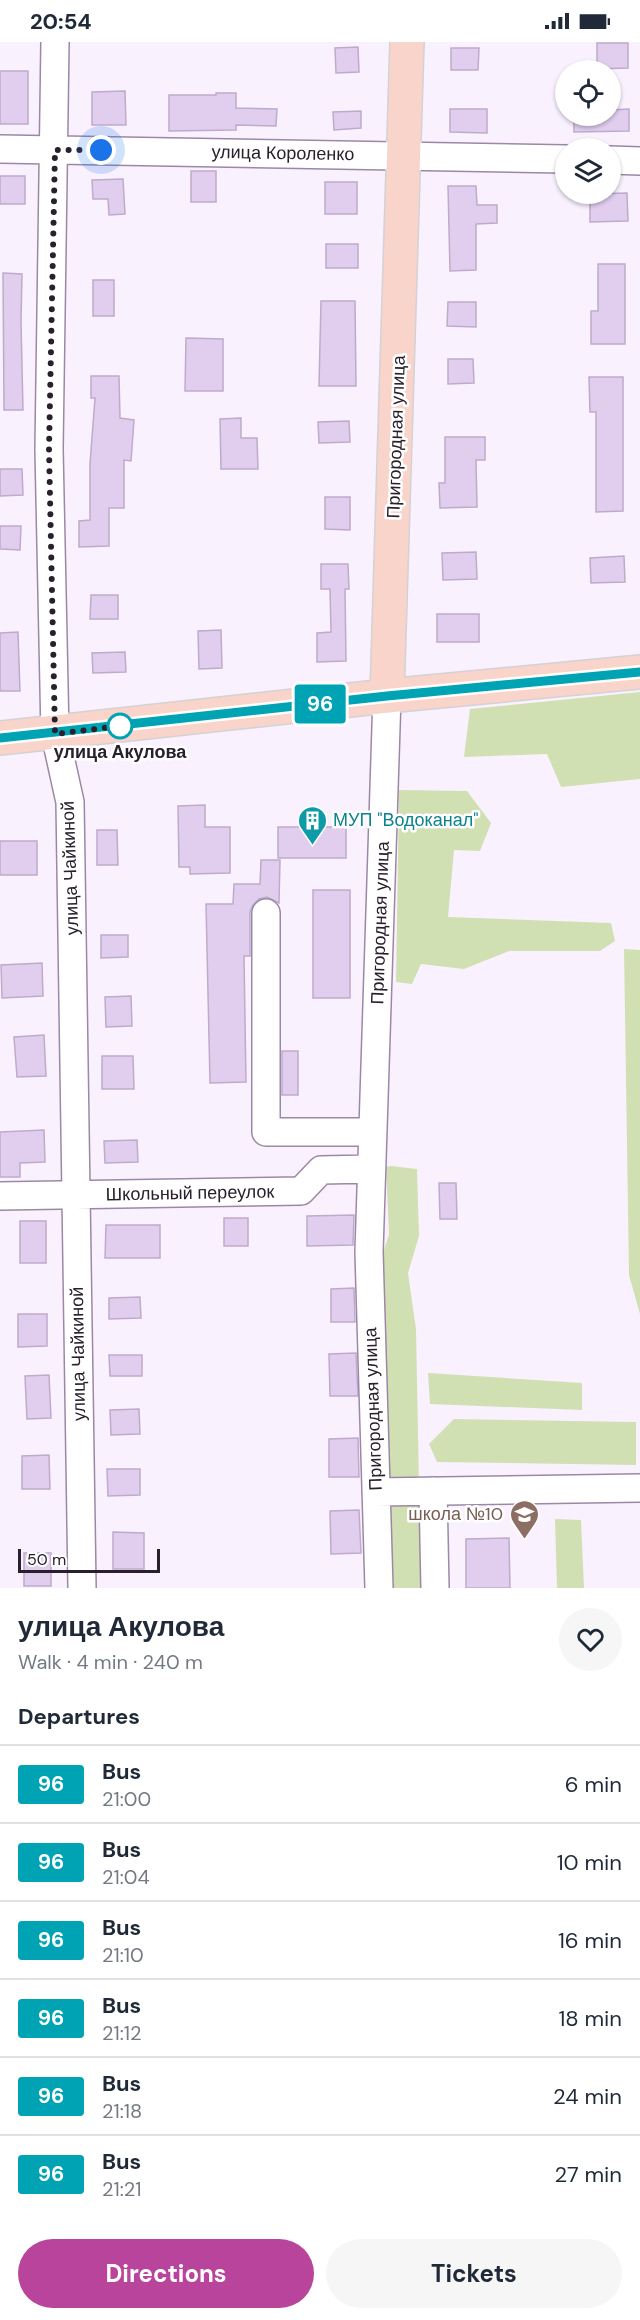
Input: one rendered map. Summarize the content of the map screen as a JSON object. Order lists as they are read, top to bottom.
{
  "streets": {
    "main road": ["Пригородная улица"],
    "street": ["улица Короленко", "улица Чайкиной", "Школьный переулок"]
  },
  "crossings": [
    ["улица Короленко", "Пригородная улица"],
    ["улица Короленко", "улица Чайкиной"],
    ["Пригородная улица", "Школьный переулок"],
    ["улица Чайкиной", "Школьный переулок"]
  ],
  "places": {
    "other": ["улица Акулова"],
    "building": ["МУП \"Водоканал\""],
    "school or university": ["школа №10"]
  },
  "lines": ["bus line 96"],
  "scale_bar": "50 m",
  "page": {
    "status": "20:54",
    "on_map": "96",
    "scale": "50 m",
    "heading": [
      ["улица Акулова", "Walk · 4 min · 240 m"],
      "Departures"
    ],
    "list": [
      {
        "mark": "96",
        "name": "Bus",
        "note": "21:00",
        "value": "6 min"
      },
      {
        "mark": "96",
        "name": "Bus",
        "note": "21:04",
        "value": "10 min"
      },
      {
        "mark": "96",
        "name": "Bus",
        "note": "21:10",
        "value": "16 min"
      },
      {
        "mark": "96",
        "name": "Bus",
        "note": "21:12",
        "value": "18 min"
      },
      {
        "mark": "96",
        "name": "Bus",
        "note": "21:18",
        "value": "24 min"
      },
      {
        "mark": "96",
        "name": "Bus",
        "note": "21:21",
        "value": "27 min"
      }
    ],
    "buttons": ["Directions", "Tickets"]
  }
}
